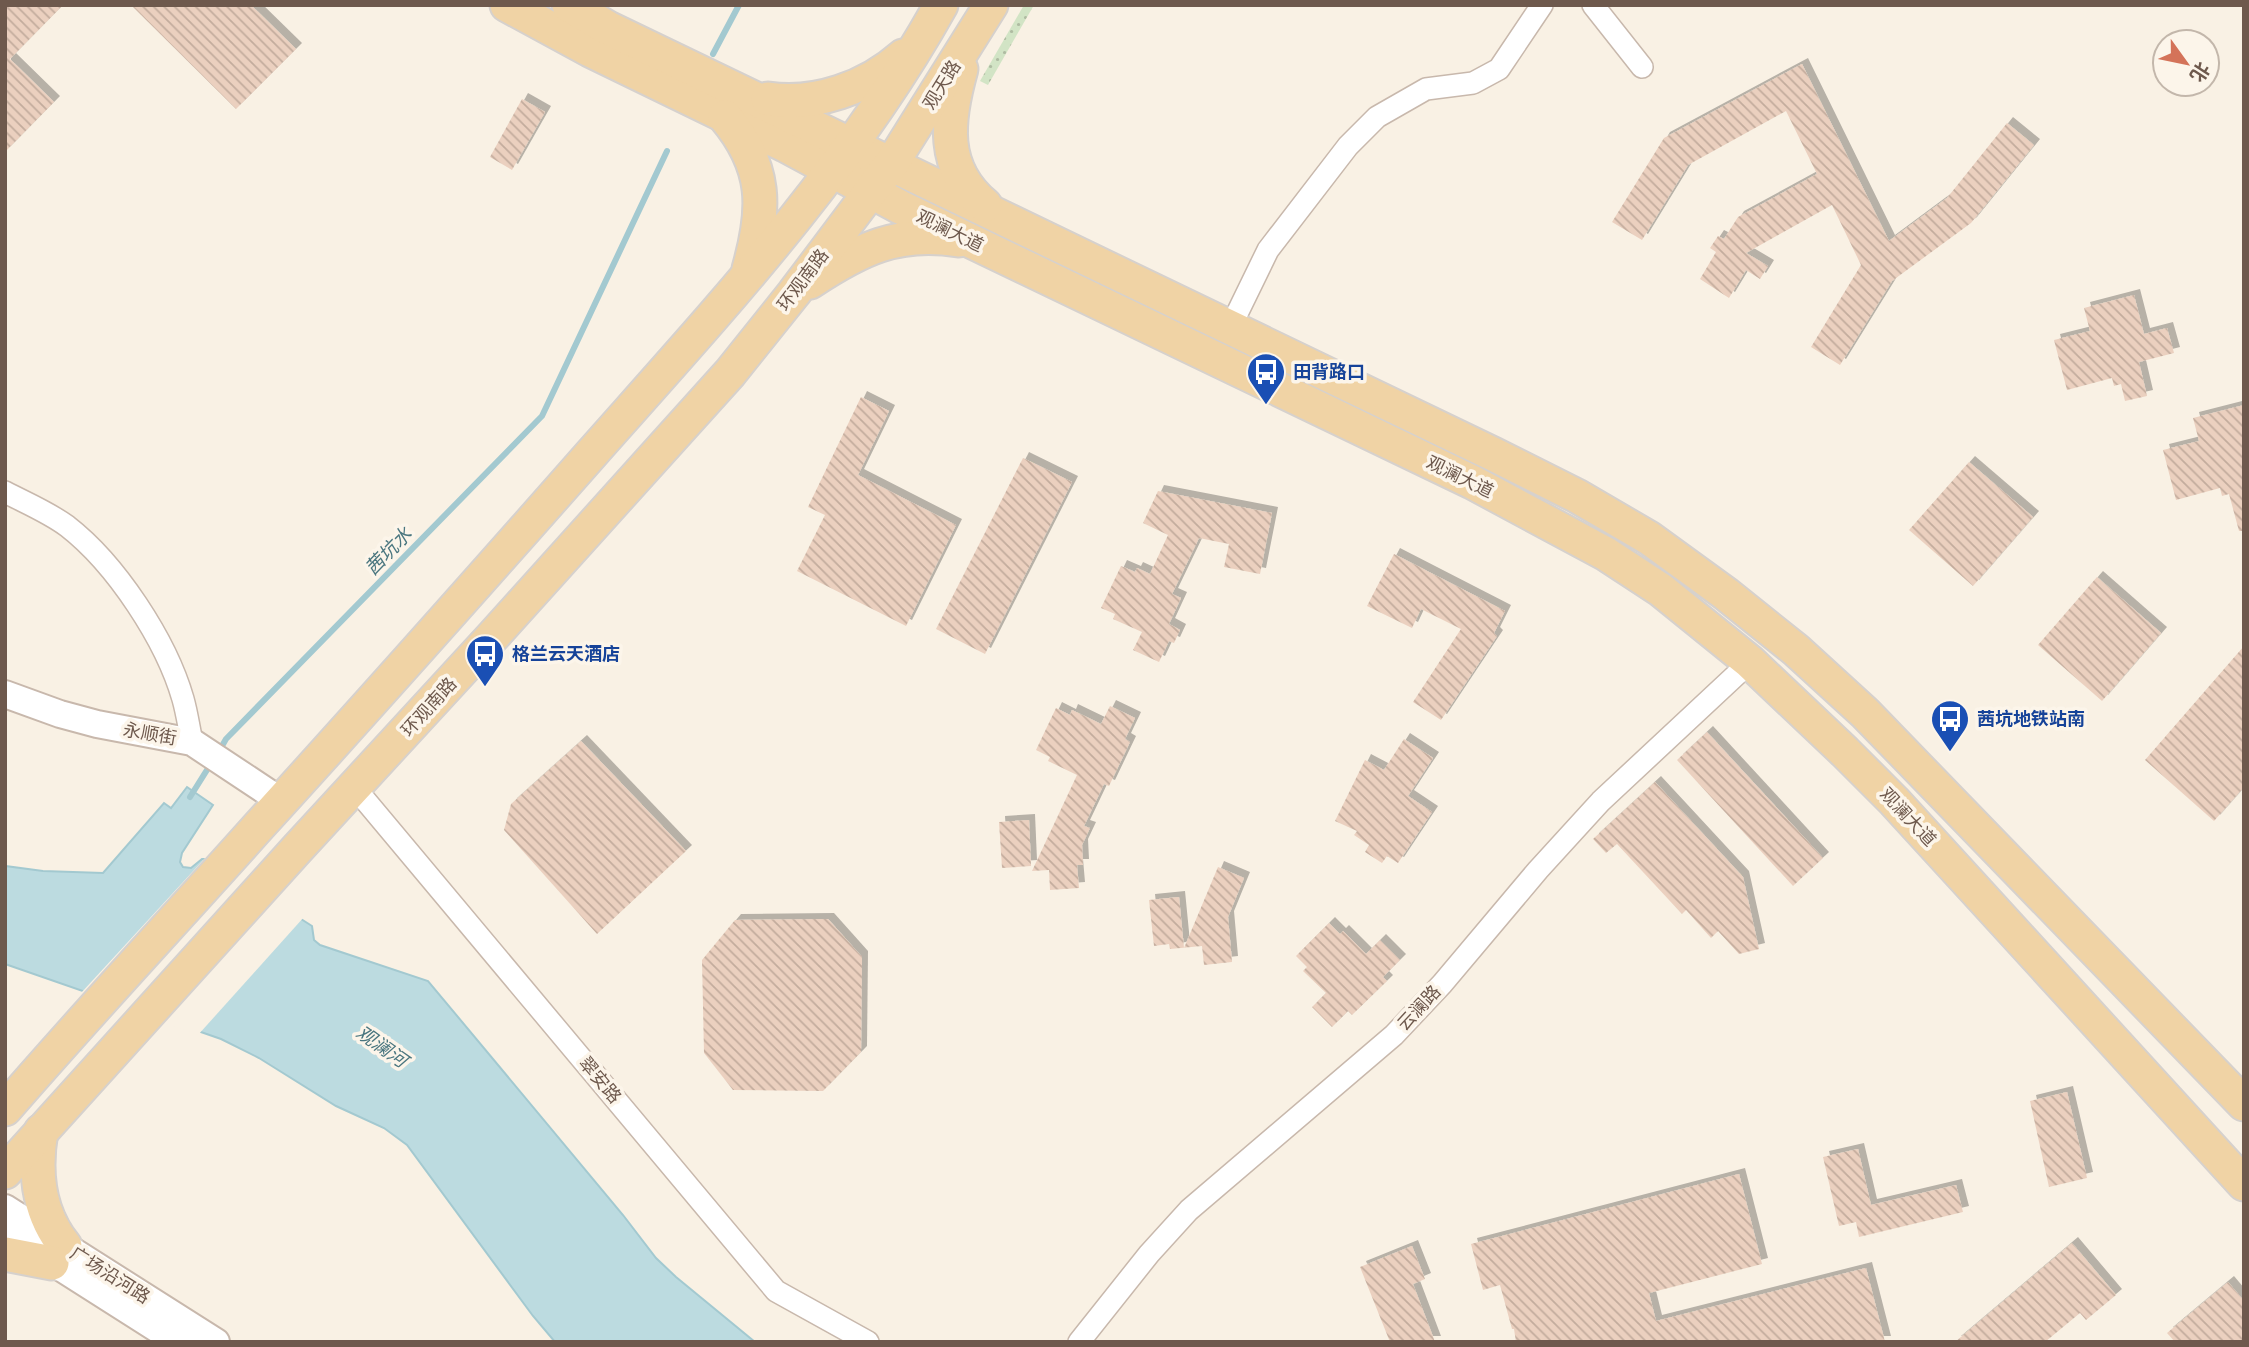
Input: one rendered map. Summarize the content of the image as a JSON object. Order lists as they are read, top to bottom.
{
  "streets": {
    "main road": ["观天路", "观澜大道", "环观南路"],
    "street": [
      "永顺街",
      "云澜路",
      "翠安路",
      "广场沿河路"
    ]
  },
  "crossings": [
    ["观天路", "观澜大道"],
    ["观天路", "环观南路"],
    ["观澜大道", "环观南路"],
    ["观澜大道", "云澜路"],
    ["环观南路", "翠安路"]
  ],
  "water": ["茜坑水", "观澜河"],
  "places": {
    "bus stop": ["田背路口", "格兰云天酒店", "茜坑地铁站南"]
  },
  "north": "bottom right"
}
